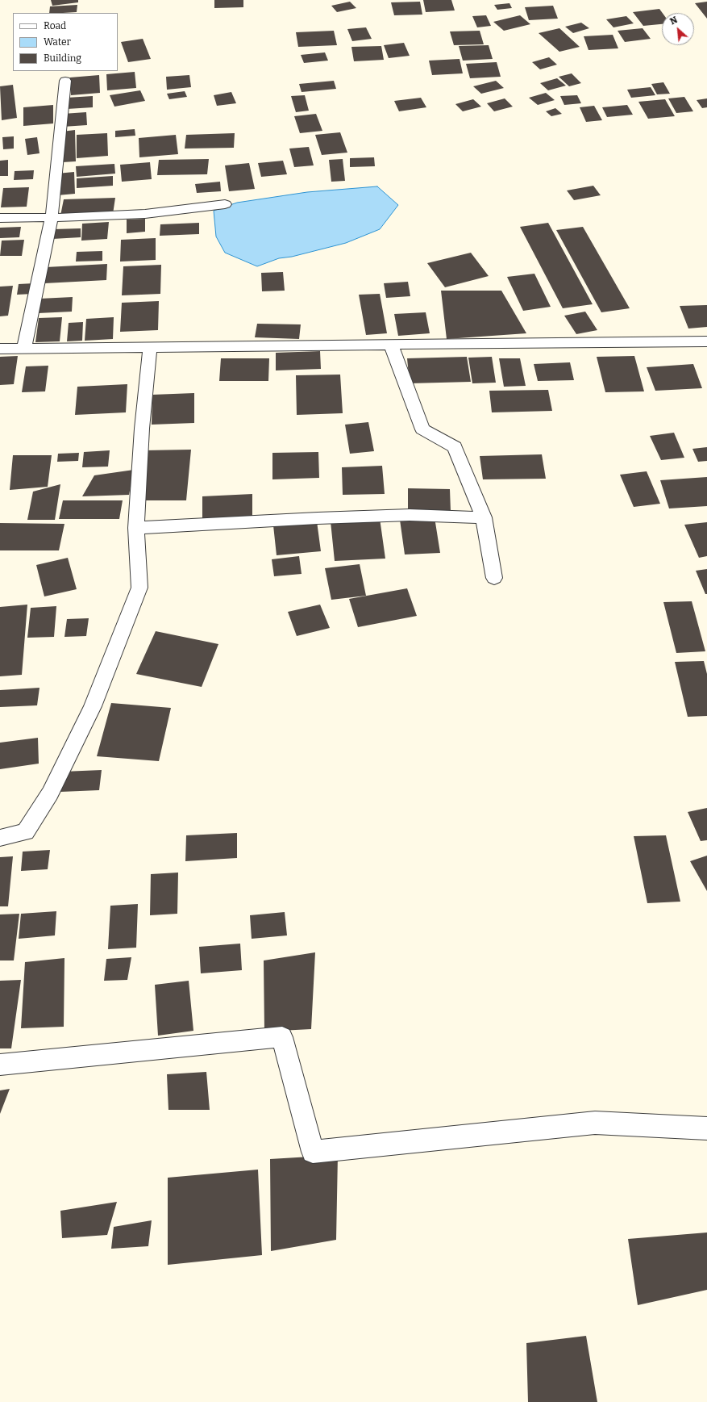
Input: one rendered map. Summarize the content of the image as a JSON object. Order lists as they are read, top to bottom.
{
  "legend": ["Road", "Water", "Building"],
  "north": "top left"
}
